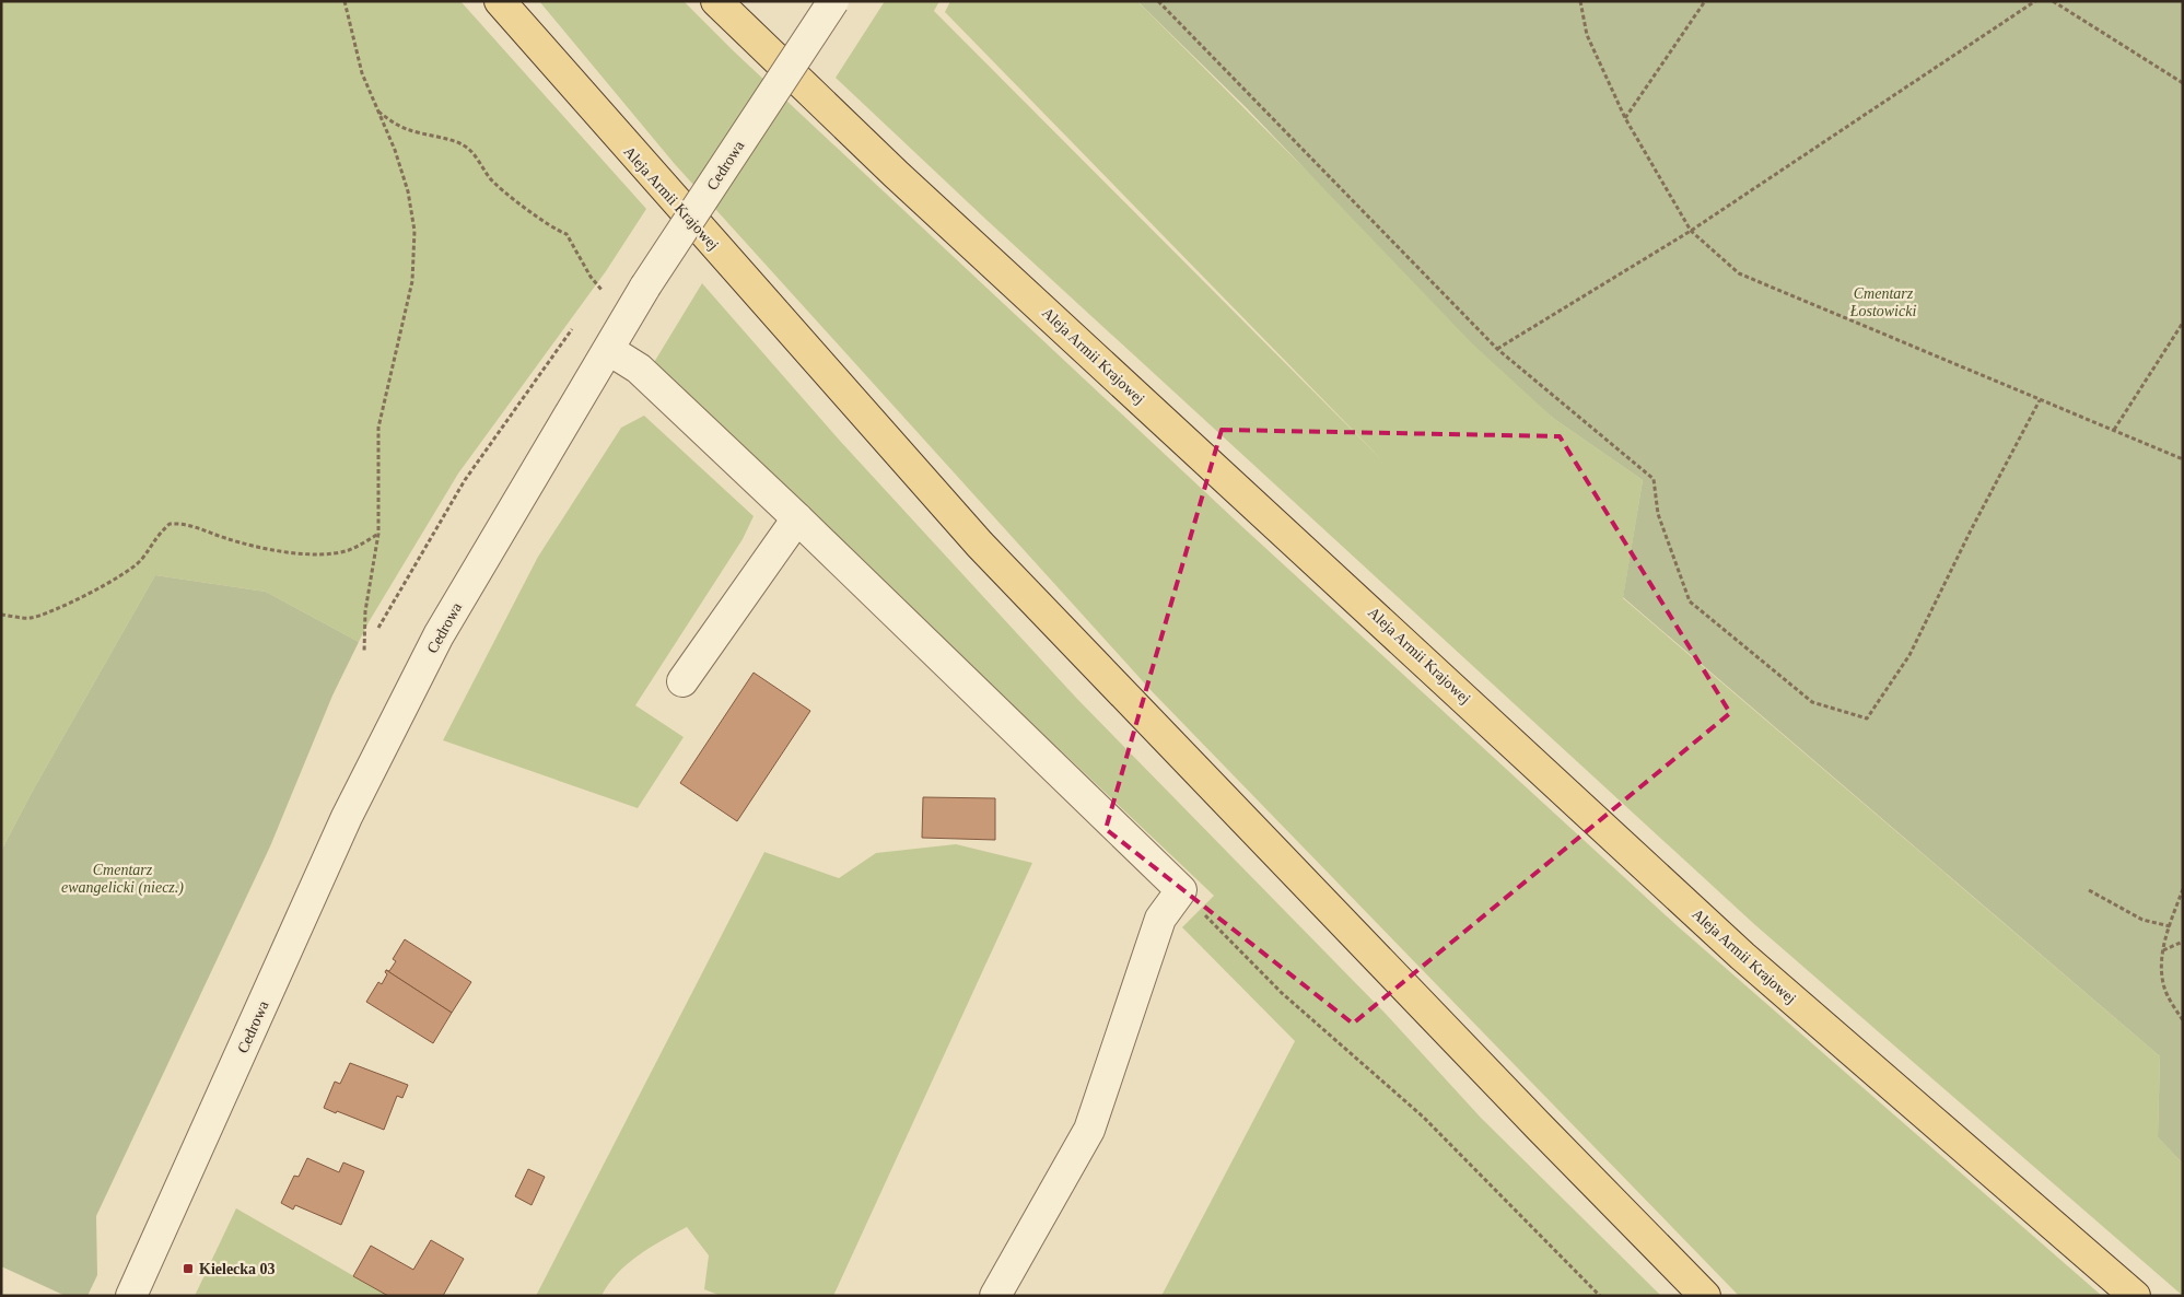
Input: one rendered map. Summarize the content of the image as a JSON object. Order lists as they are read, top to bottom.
{
  "streets": {
    "main road": ["Aleja Armii Krajowej"],
    "street": ["Cedrowa"]
  },
  "parks": ["Cmentarz Łostowicki", "Cmentarz ewangelicki (niecz.)"],
  "places": {
    "transit": ["Kielecka 03"]
  }
}
